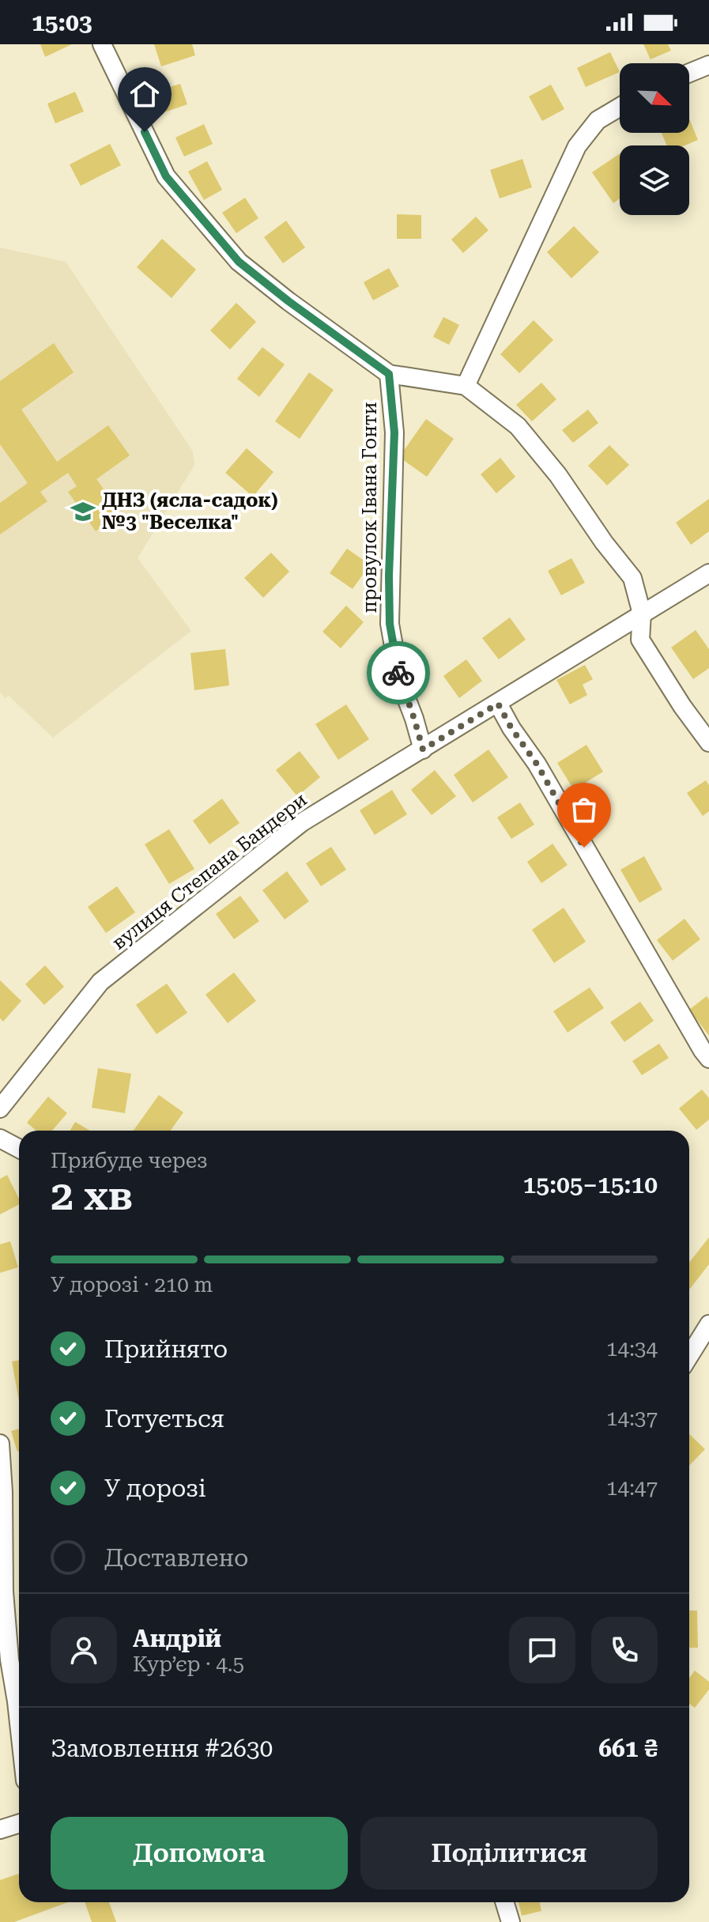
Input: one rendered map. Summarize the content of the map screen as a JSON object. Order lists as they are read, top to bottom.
{
  "streets": {
    "street": ["провулок Івана Гонти", "вулиця Степана Бандери"]
  },
  "crossings": [
    ["провулок Івана Гонти", "вулиця Степана Бандери"]
  ],
  "places": {
    "school or university": ["ДНЗ (ясла-садок) №3 \"Веселка\""]
  },
  "north": "bottom right",
  "page": {
    "status": "15:03",
    "heading": ["2 хв", "Прибуде через", "15:05–15:10"],
    "panel": [
      "Андрій",
      "Кур’єр · 4.5",
      "Замовлення #2630",
      "661 ₴"
    ],
    "bar": "У дорозі · 210 m",
    "list": [
      ["Прийнято", "14:34"],
      ["Готується", "14:37"],
      ["У дорозі", "14:47"],
      "Доставлено"
    ],
    "buttons": ["Допомога", "Поділитися"]
  }
}
